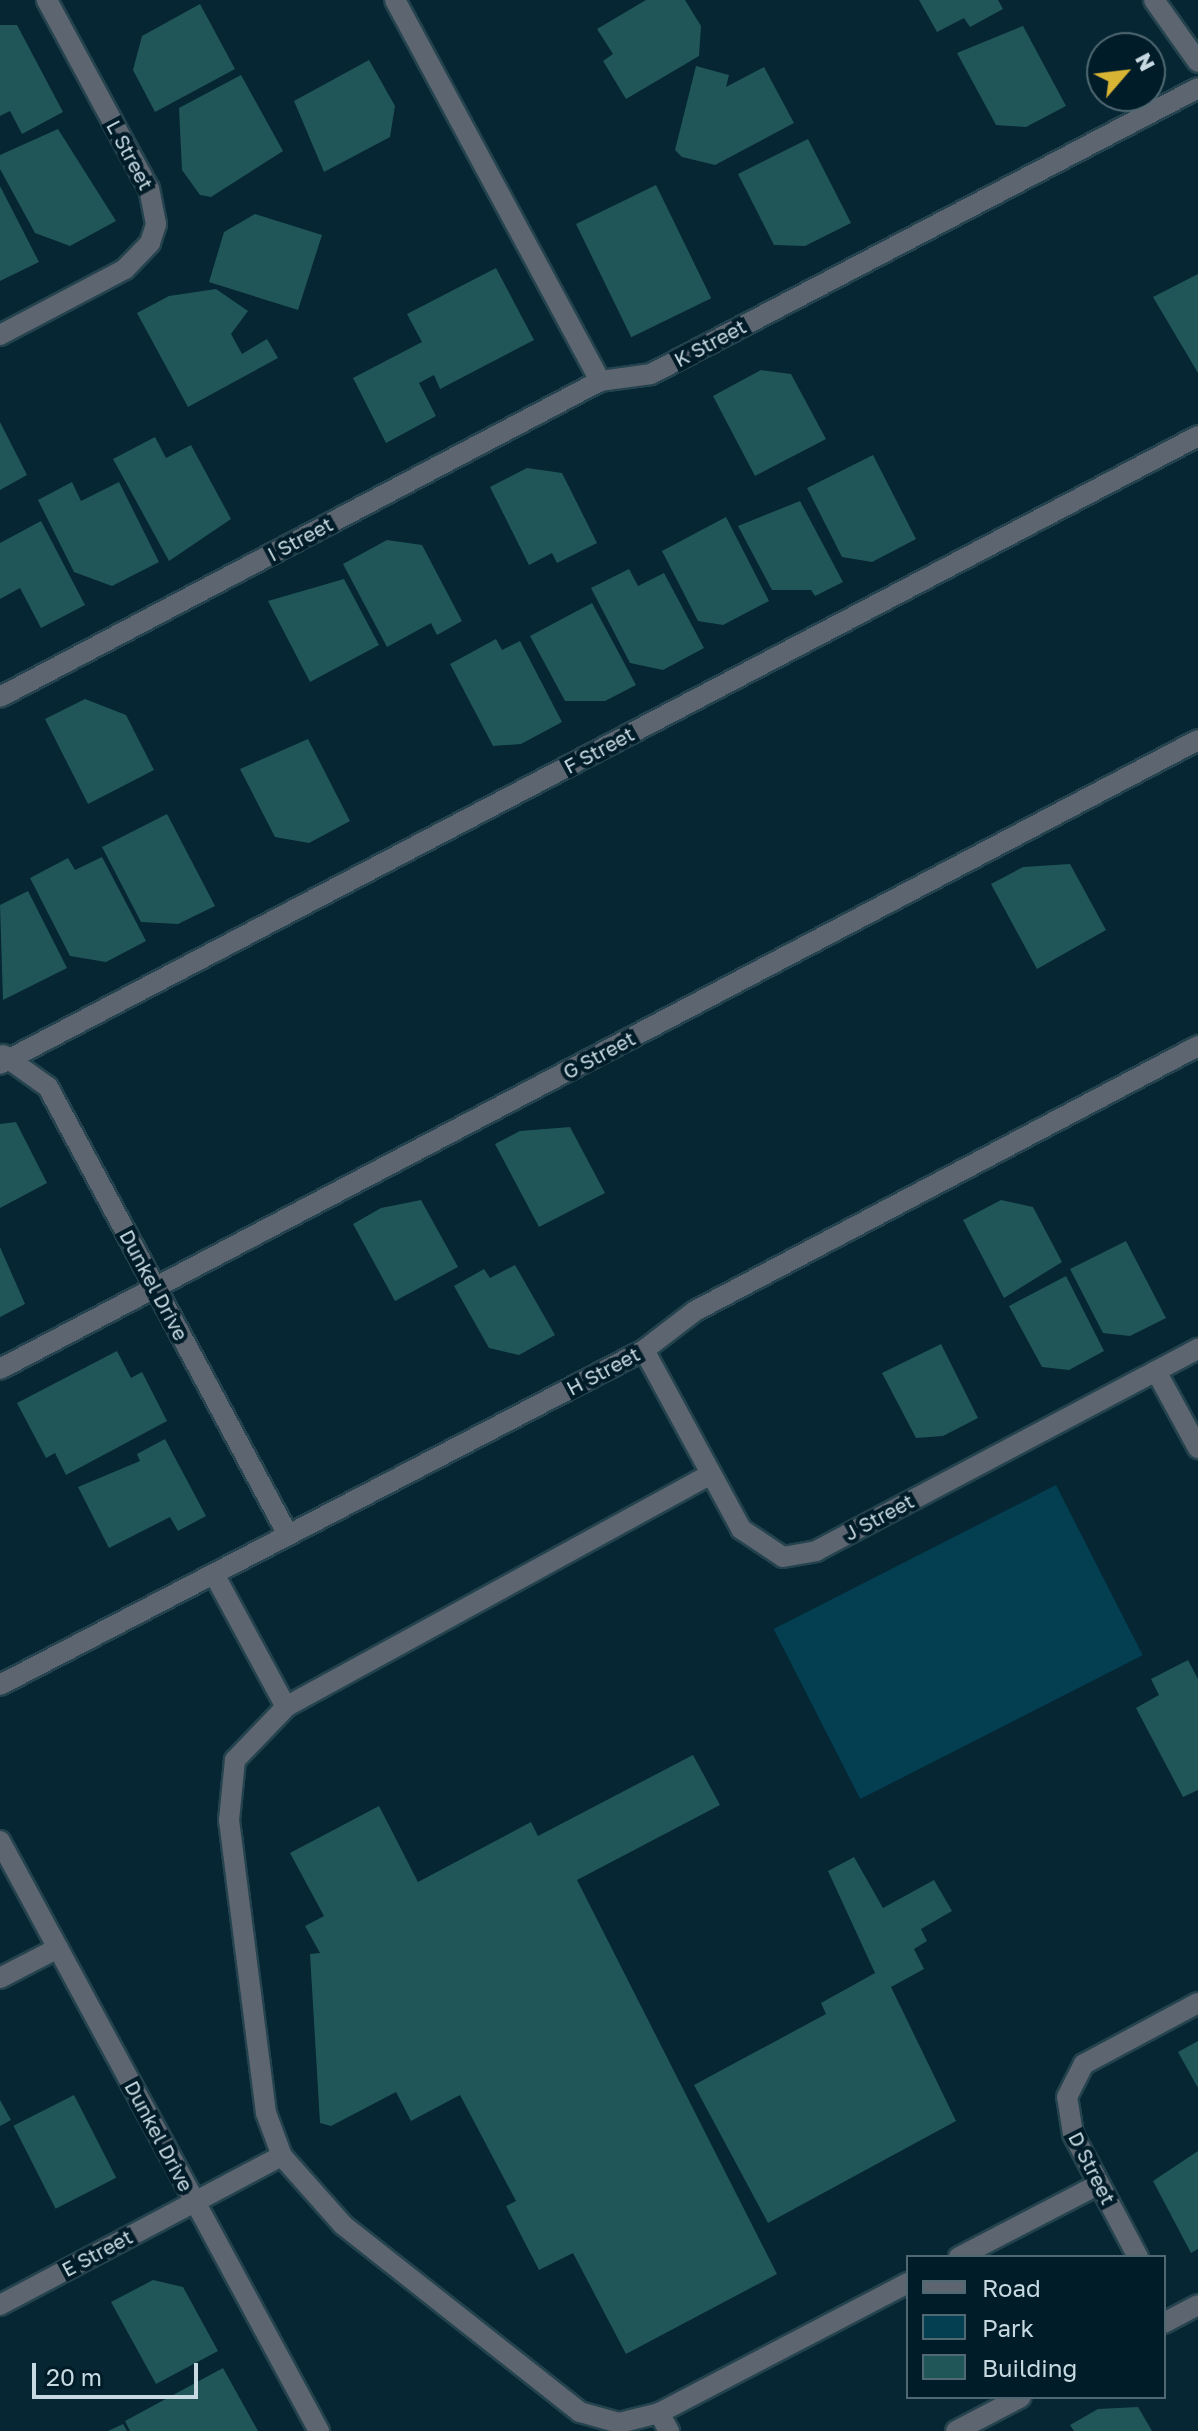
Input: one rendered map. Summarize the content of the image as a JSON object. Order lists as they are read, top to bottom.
{
  "streets": {
    "lane": [
      "L Street",
      "K Street",
      "I Street",
      "F Street",
      "G Street",
      "Dunkel Drive",
      "H Street",
      "J Street",
      "D Street",
      "E Street"
    ]
  },
  "crossings": [
    ["K Street", "I Street"],
    ["F Street", "Dunkel Drive"],
    ["G Street", "Dunkel Drive"],
    ["Dunkel Drive", "H Street"],
    ["Dunkel Drive", "E Street"],
    ["H Street", "J Street"]
  ],
  "legend": ["Road", "Park", "Building"],
  "scale_bar": "20 m",
  "north": "top right"
}
